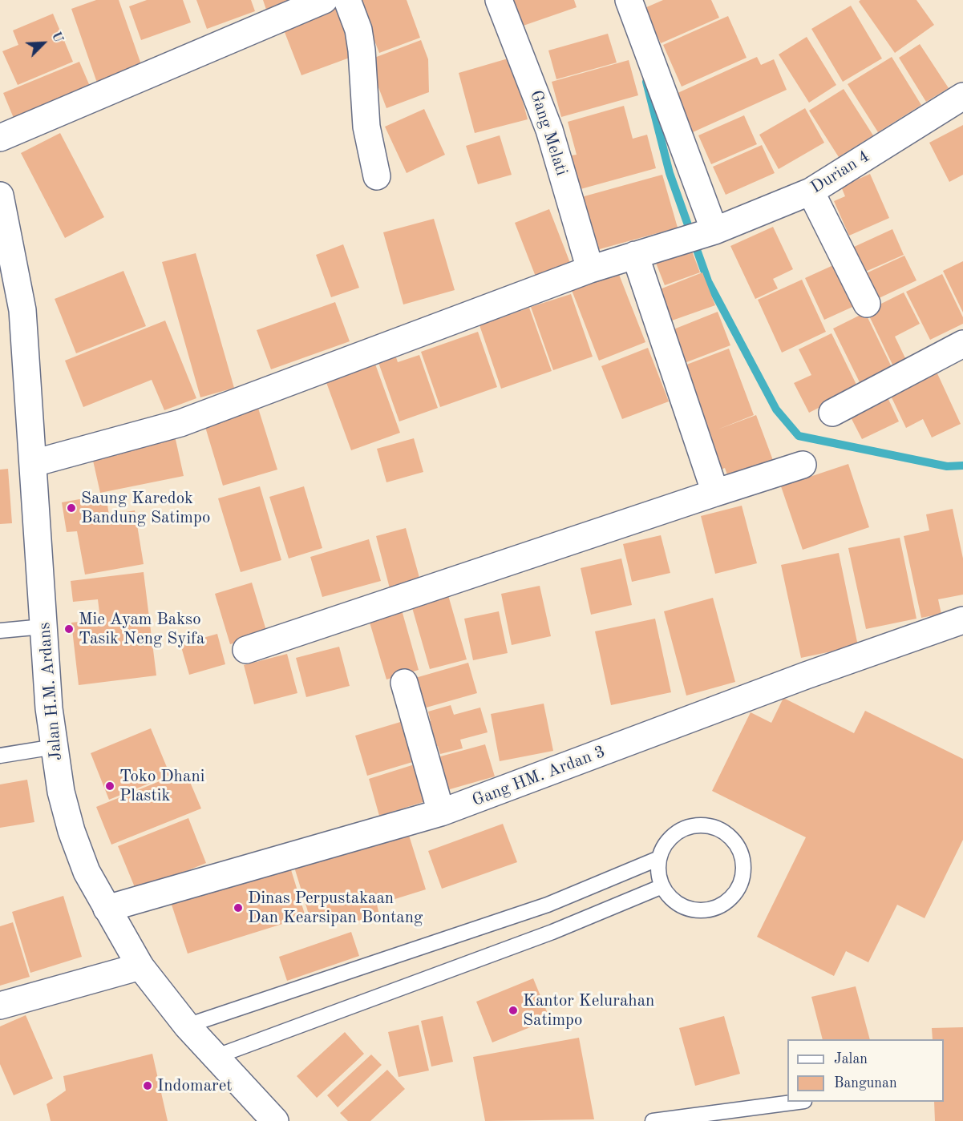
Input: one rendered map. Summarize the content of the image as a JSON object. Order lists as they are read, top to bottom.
{
  "streets": {
    "street": [
      "Gang Melati",
      "Durian 4",
      "Jalan H.M. Ardans",
      "Gang HM. Ardan 3"
    ]
  },
  "crossings": [
    ["Gang Melati", "Durian 4"],
    ["Durian 4", "Jalan H.M. Ardans"],
    ["Jalan H.M. Ardans", "Gang HM. Ardan 3"]
  ],
  "places": [
    "Saung Karedok Bandung Satimpo",
    "Mie Ayam Bakso Tasik Neng Syifa",
    "Toko Dhani Plastik",
    "Dinas Perpustakaan Dan Kearsipan Bontang",
    "Kantor Kelurahan Satimpo",
    "Indomaret"
  ],
  "legend": ["Jalan", "Bangunan"],
  "north": "top right"
}
